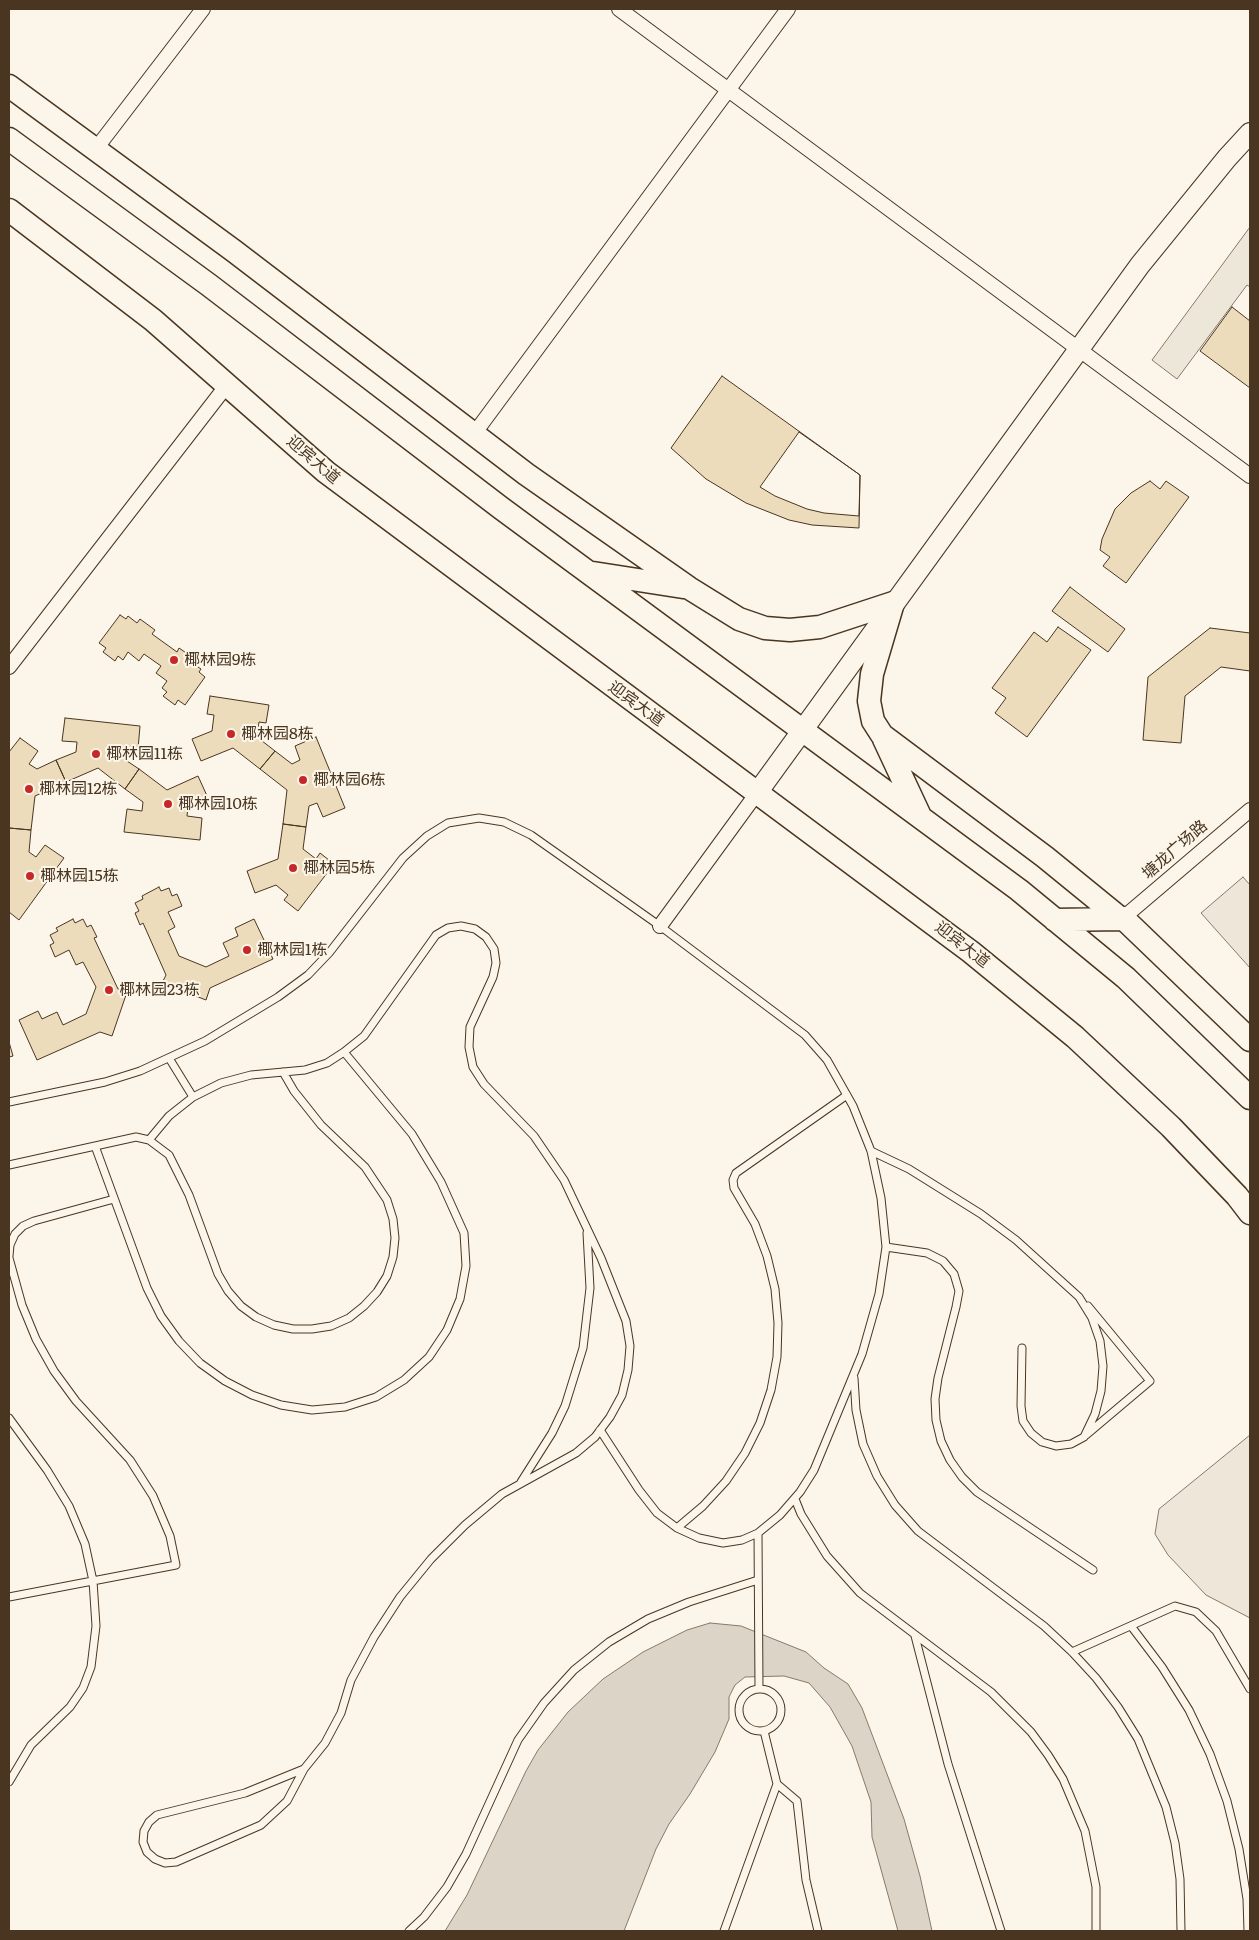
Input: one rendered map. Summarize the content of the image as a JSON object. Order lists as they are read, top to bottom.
{
  "streets": {
    "main road": ["迎宾大道"],
    "street": ["塘龙广场路"]
  },
  "places": [
    "椰林园9栋",
    "椰林园8栋",
    "椰林园11栋",
    "椰林园6栋",
    "椰林园12栋",
    "椰林园10栋",
    "椰林园5栋",
    "椰林园15栋",
    "椰林园1栋",
    "椰林园23栋"
  ]
}
